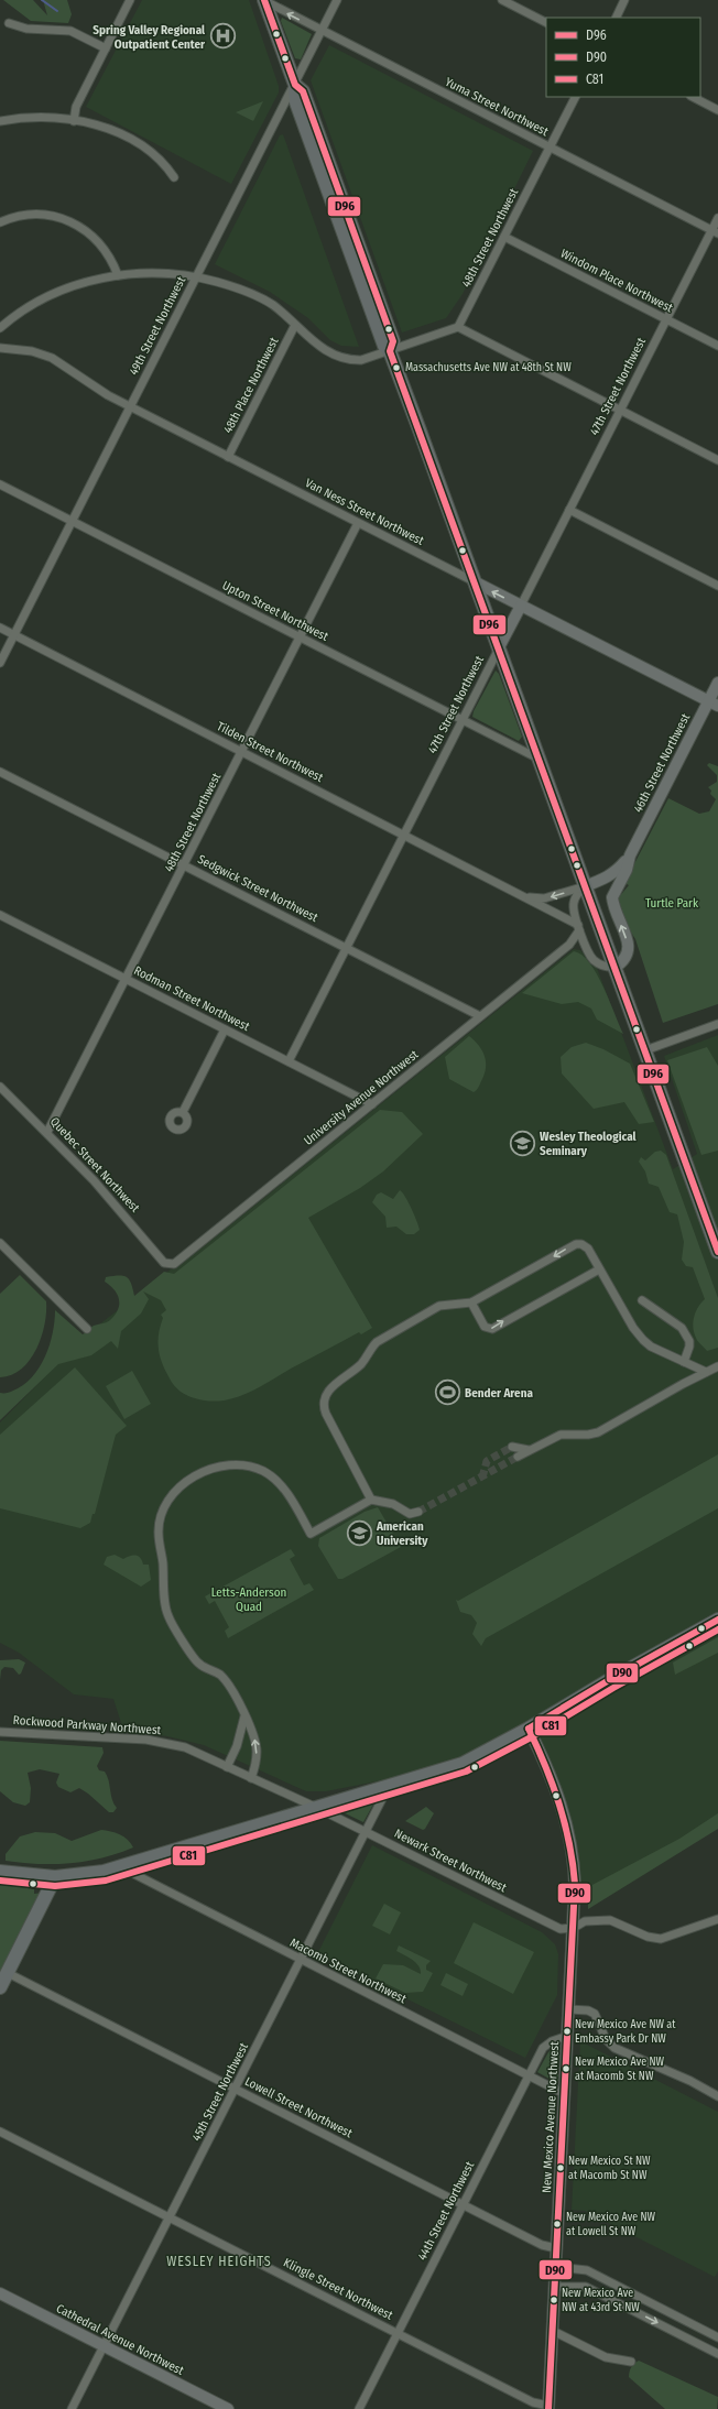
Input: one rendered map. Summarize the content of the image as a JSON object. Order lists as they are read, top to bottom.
{
  "streets": {
    "street": [
      "Yuma Street Northwest",
      "48th Street Northwest",
      "Windom Place Northwest",
      "49th Street Northwest",
      "48th Place Northwest",
      "47th Street Northwest",
      "Van Ness Street Northwest",
      "Upton Street Northwest",
      "Tilden Street Northwest",
      "46th Street Northwest",
      "Sedgwick Street Northwest",
      "Rodman Street Northwest",
      "University Avenue Northwest",
      "Quebec Street Northwest",
      "Rockwood Parkway Northwest",
      "Newark Street Northwest",
      "Macomb Street Northwest",
      "45th Street Northwest",
      "Lowell Street Northwest",
      "New Mexico Avenue Northwest",
      "44th Street Northwest",
      "Klingle Street Northwest",
      "Cathedral Avenue Northwest"
    ]
  },
  "crossings": [
    ["Yuma Street Northwest", "48th Street Northwest"],
    ["Yuma Street Northwest", "49th Street Northwest"],
    ["Yuma Street Northwest", "47th Street Northwest"],
    ["48th Street Northwest", "Windom Place Northwest"],
    ["48th Street Northwest", "Van Ness Street Northwest"],
    ["48th Street Northwest", "Upton Street Northwest"],
    ["48th Street Northwest", "Tilden Street Northwest"],
    ["48th Street Northwest", "Sedgwick Street Northwest"],
    ["48th Street Northwest", "Rodman Street Northwest"],
    ["48th Street Northwest", "Quebec Street Northwest"],
    ["Windom Place Northwest", "47th Street Northwest"],
    ["49th Street Northwest", "Van Ness Street Northwest"],
    ["49th Street Northwest", "Upton Street Northwest"],
    ["49th Street Northwest", "Tilden Street Northwest"],
    ["48th Place Northwest", "Van Ness Street Northwest"],
    ["47th Street Northwest", "Van Ness Street Northwest"],
    ["47th Street Northwest", "Upton Street Northwest"],
    ["47th Street Northwest", "Tilden Street Northwest"],
    ["47th Street Northwest", "Sedgwick Street Northwest"],
    ["47th Street Northwest", "Rodman Street Northwest"],
    ["Van Ness Street Northwest", "46th Street Northwest"],
    ["Tilden Street Northwest", "University Avenue Northwest"],
    ["Sedgwick Street Northwest", "University Avenue Northwest"],
    ["Rodman Street Northwest", "University Avenue Northwest"],
    ["University Avenue Northwest", "Quebec Street Northwest"],
    ["Rockwood Parkway Northwest", "Newark Street Northwest"],
    ["Newark Street Northwest", "45th Street Northwest"],
    ["Newark Street Northwest", "New Mexico Avenue Northwest"],
    ["Macomb Street Northwest", "45th Street Northwest"],
    ["Macomb Street Northwest", "New Mexico Avenue Northwest"],
    ["Macomb Street Northwest", "44th Street Northwest"],
    ["45th Street Northwest", "Lowell Street Northwest"],
    ["45th Street Northwest", "Klingle Street Northwest"],
    ["45th Street Northwest", "Cathedral Avenue Northwest"],
    ["Lowell Street Northwest", "New Mexico Avenue Northwest"],
    ["Lowell Street Northwest", "44th Street Northwest"],
    ["New Mexico Avenue Northwest", "44th Street Northwest"],
    ["New Mexico Avenue Northwest", "Klingle Street Northwest"],
    ["44th Street Northwest", "Klingle Street Northwest"]
  ],
  "districts": ["WESLEY HEIGHTS"],
  "parks": ["Turtle Park", "Letts-Anderson Quad"],
  "places": {
    "hospital": ["Spring Valley Regional Outpatient Center"],
    "other": [
      "Massachusetts Ave NW at 48th St NW",
      "New Mexico Ave NW at Embassy Park Dr NW",
      "New Mexico Ave NW at Macomb St NW",
      "New Mexico St NW at Macomb St NW",
      "New Mexico Ave NW at Lowell St NW",
      "New Mexico Ave NW at 43rd St NW"
    ],
    "school or university": ["Wesley Theological Seminary", "American University"],
    "sports": ["Bender Arena"]
  },
  "lines": ["transit line D96", "transit line D90", "transit line C81"],
  "legend": ["D96", "D90", "C81"]
}
